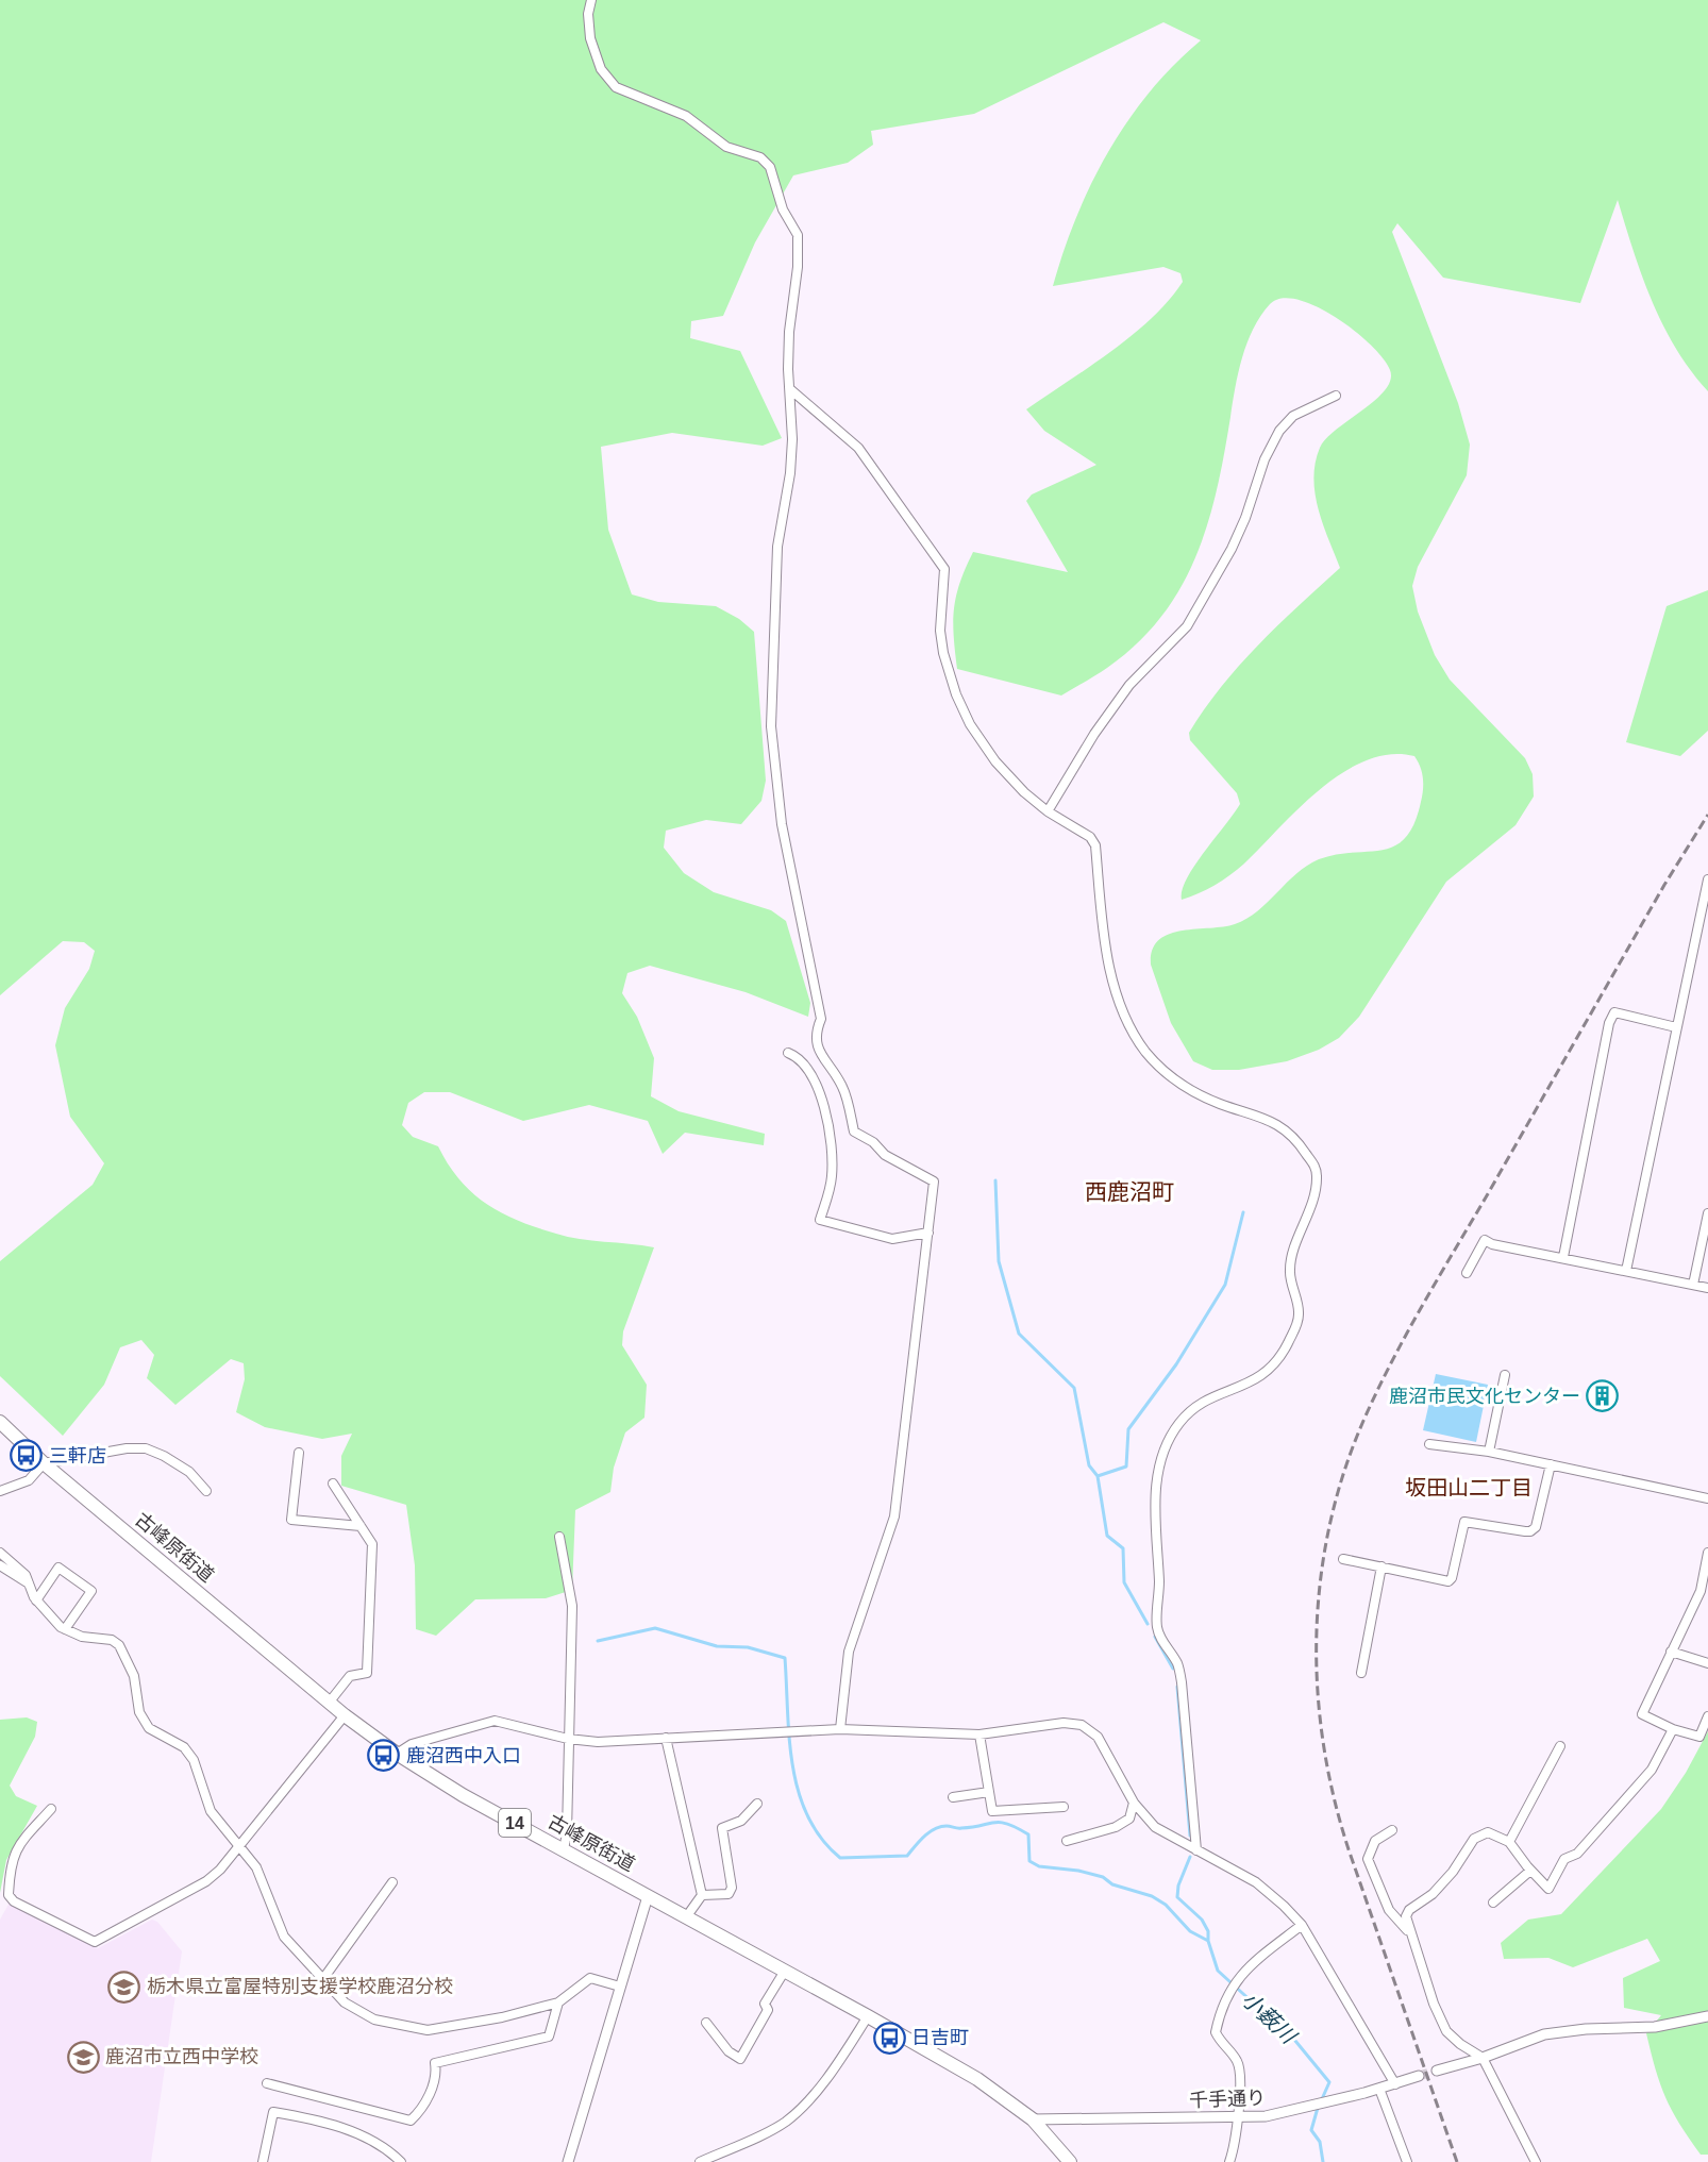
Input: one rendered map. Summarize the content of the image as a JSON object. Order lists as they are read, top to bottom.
{
  "streets": {
    "main road": ["古峰原街道", "14"],
    "street": ["千手通り"]
  },
  "crossings": [
    ["古峰原街道", "千手通り"]
  ],
  "districts": ["西鹿沼町", "坂田山二丁目"],
  "water": ["小薮川"],
  "places": {
    "building": ["鹿沼市民文化センター"],
    "bus stop": ["三軒店", "鹿沼西中入口", "日吉町"],
    "school or university": ["栃木県立富屋特別支援学校鹿沼分校", "鹿沼市立西中学校"]
  }
}
